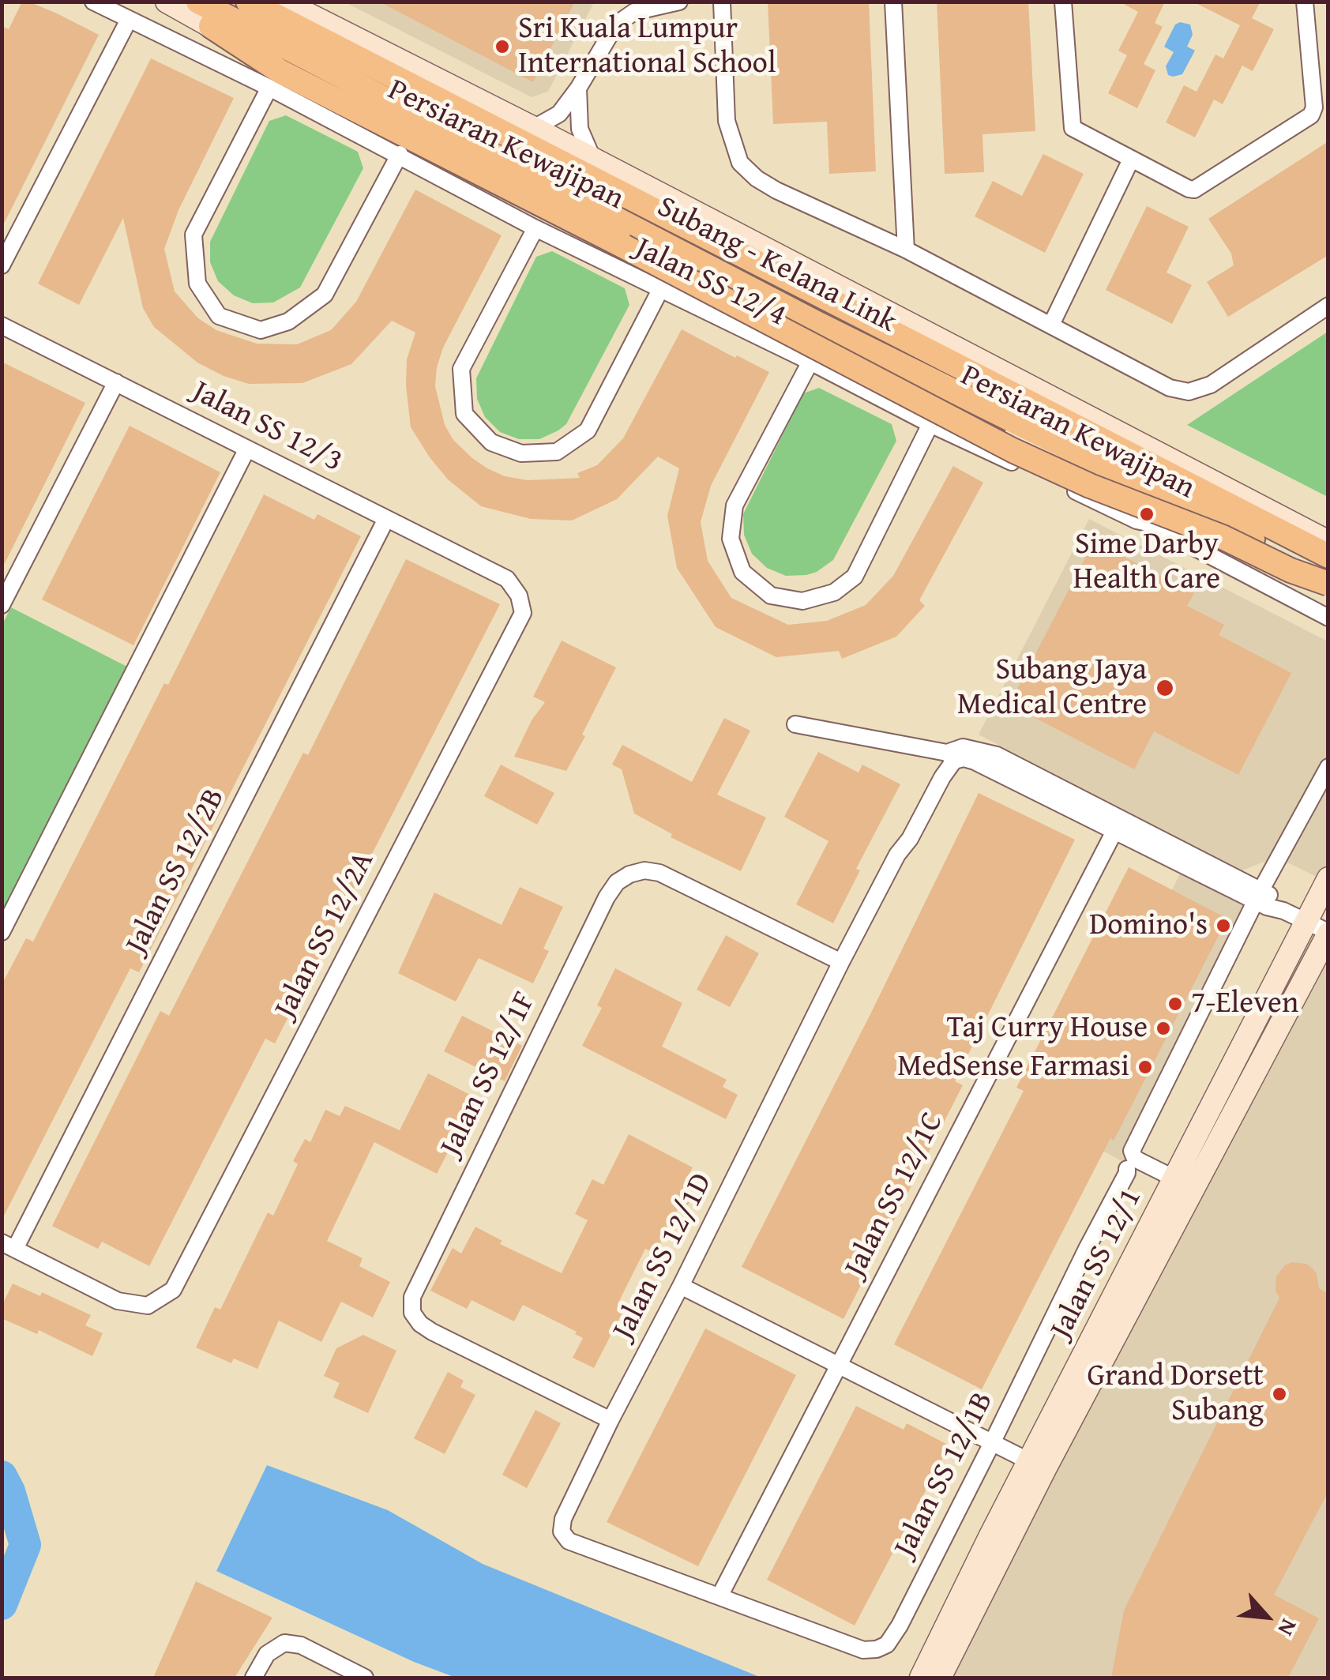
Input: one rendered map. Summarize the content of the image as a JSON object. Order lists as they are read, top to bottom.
{
  "streets": {
    "main road": ["Persiaran Kewajipan", "Subang - Kelana Link", "Jalan SS 12/1"],
    "street": [
      "Jalan SS 12/4",
      "Jalan SS 12/3",
      "Jalan SS 12/2B",
      "Jalan SS 12/2A",
      "Jalan SS 12/1F",
      "Jalan SS 12/1C",
      "Jalan SS 12/1D",
      "Jalan SS 12/1B"
    ]
  },
  "crossings": [
    ["Jalan SS 12/3", "Jalan SS 12/2B"],
    ["Jalan SS 12/3", "Jalan SS 12/2A"],
    ["Jalan SS 12/2B", "Jalan SS 12/2A"],
    ["Jalan SS 12/1F", "Jalan SS 12/1D"],
    ["Jalan SS 12/1C", "Jalan SS 12/1D"],
    ["Jalan SS 12/1C", "Jalan SS 12/1B"],
    ["Jalan SS 12/1D", "Jalan SS 12/1B"]
  ],
  "places": [
    "Sri Kuala Lumpur International School",
    "Sime Darby Health Care",
    "Subang Jaya Medical Centre",
    "Domino's",
    "7-Eleven",
    "Taj Curry House",
    "MedSense Farmasi",
    "Grand Dorsett Subang"
  ],
  "north": "bottom right"
}
